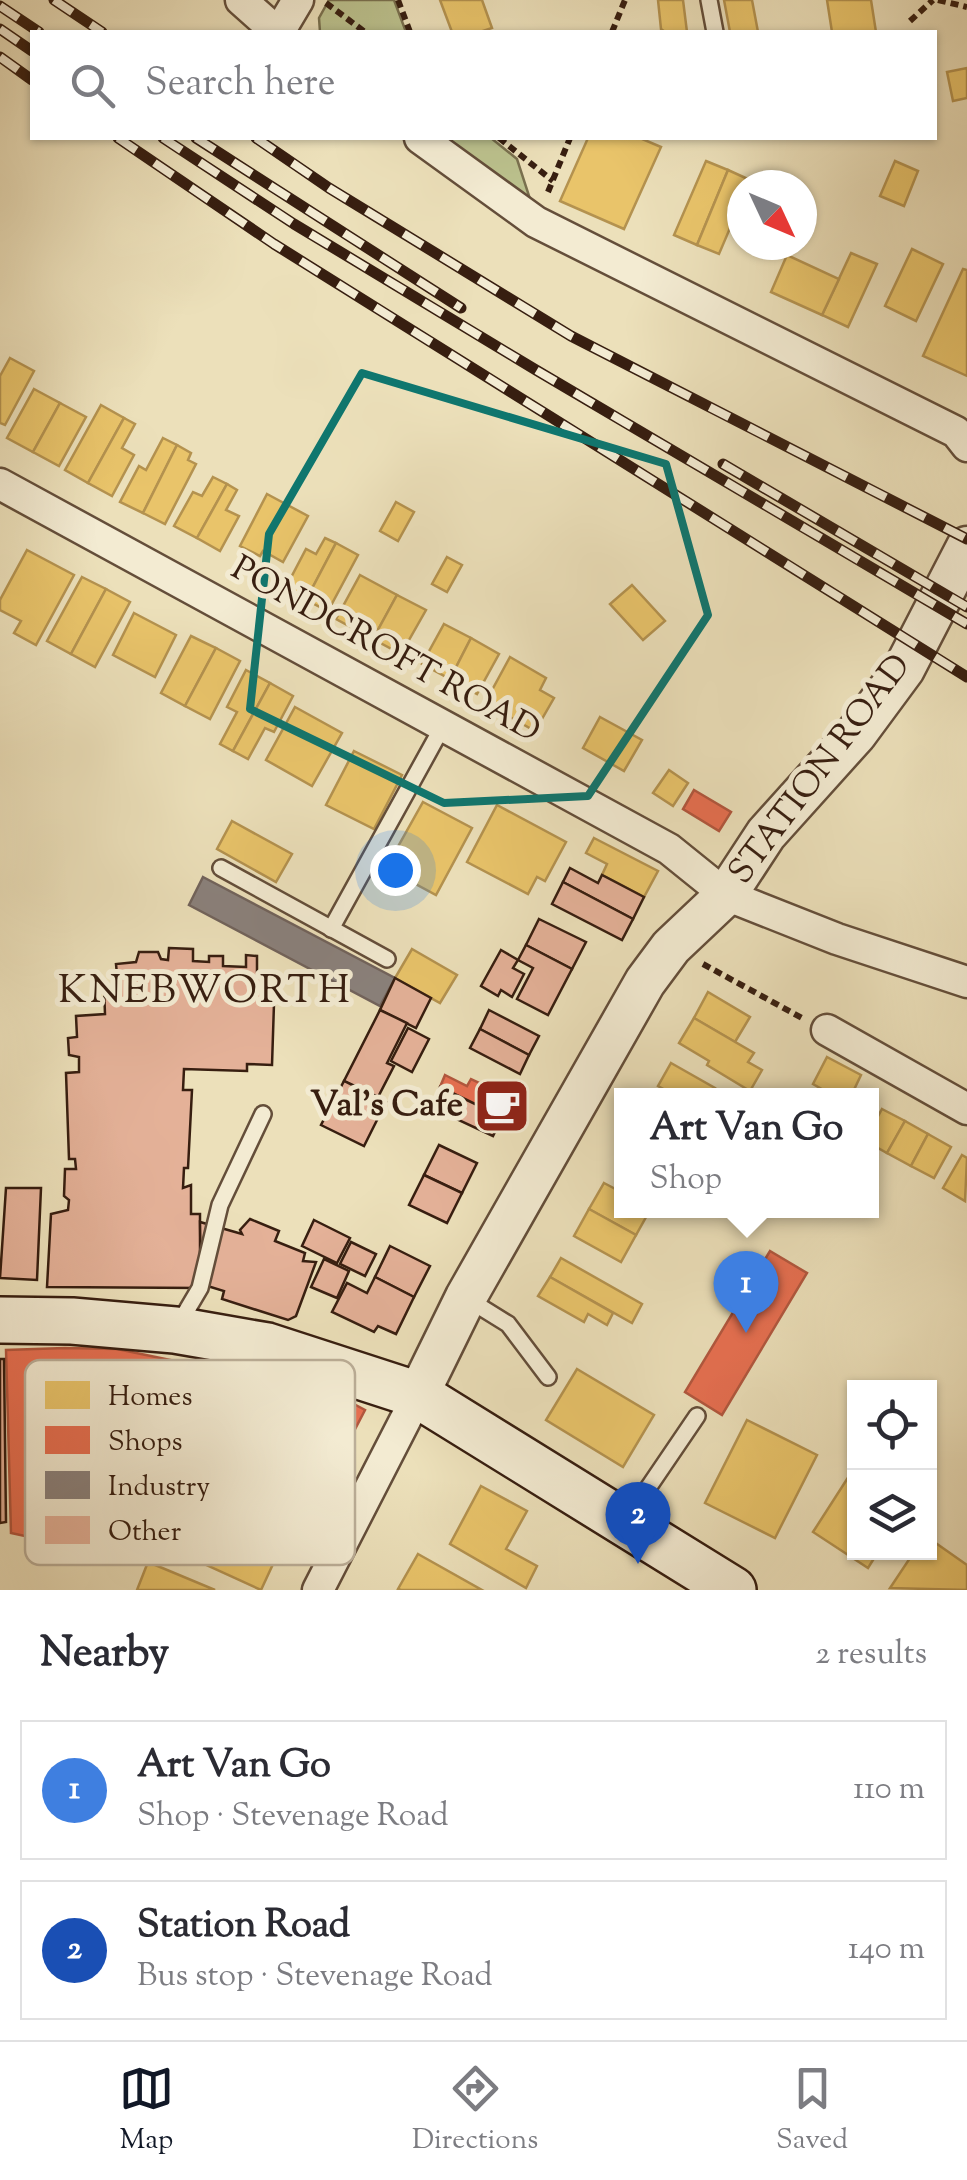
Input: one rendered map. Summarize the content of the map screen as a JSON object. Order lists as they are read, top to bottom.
{
  "streets": {
    "street": ["PONDCROFT ROAD", "STATION ROAD"]
  },
  "crossings": [
    ["PONDCROFT ROAD", "STATION ROAD"]
  ],
  "districts": ["KNEBWORTH"],
  "places": {
    "cafe": ["Val's Cafe"]
  },
  "legend": [
    "Homes",
    "Shops",
    "Industry",
    "Other"
  ],
  "north": "bottom right",
  "page": {
    "search": "Search here",
    "popup": ["Art Van Go", "Shop"],
    "pins": ["1", "2"],
    "heading": ["Nearby", "2 results"],
    "list": [
      {
        "mark": "1",
        "name": "Art Van Go",
        "note": "Shop · Stevenage Road",
        "value": "110 m"
      },
      {
        "mark": "2",
        "name": "Station Road",
        "note": "Bus stop · Stevenage Road",
        "value": "140 m"
      }
    ],
    "nav": ["Map", "Directions", "Saved"]
  }
}
